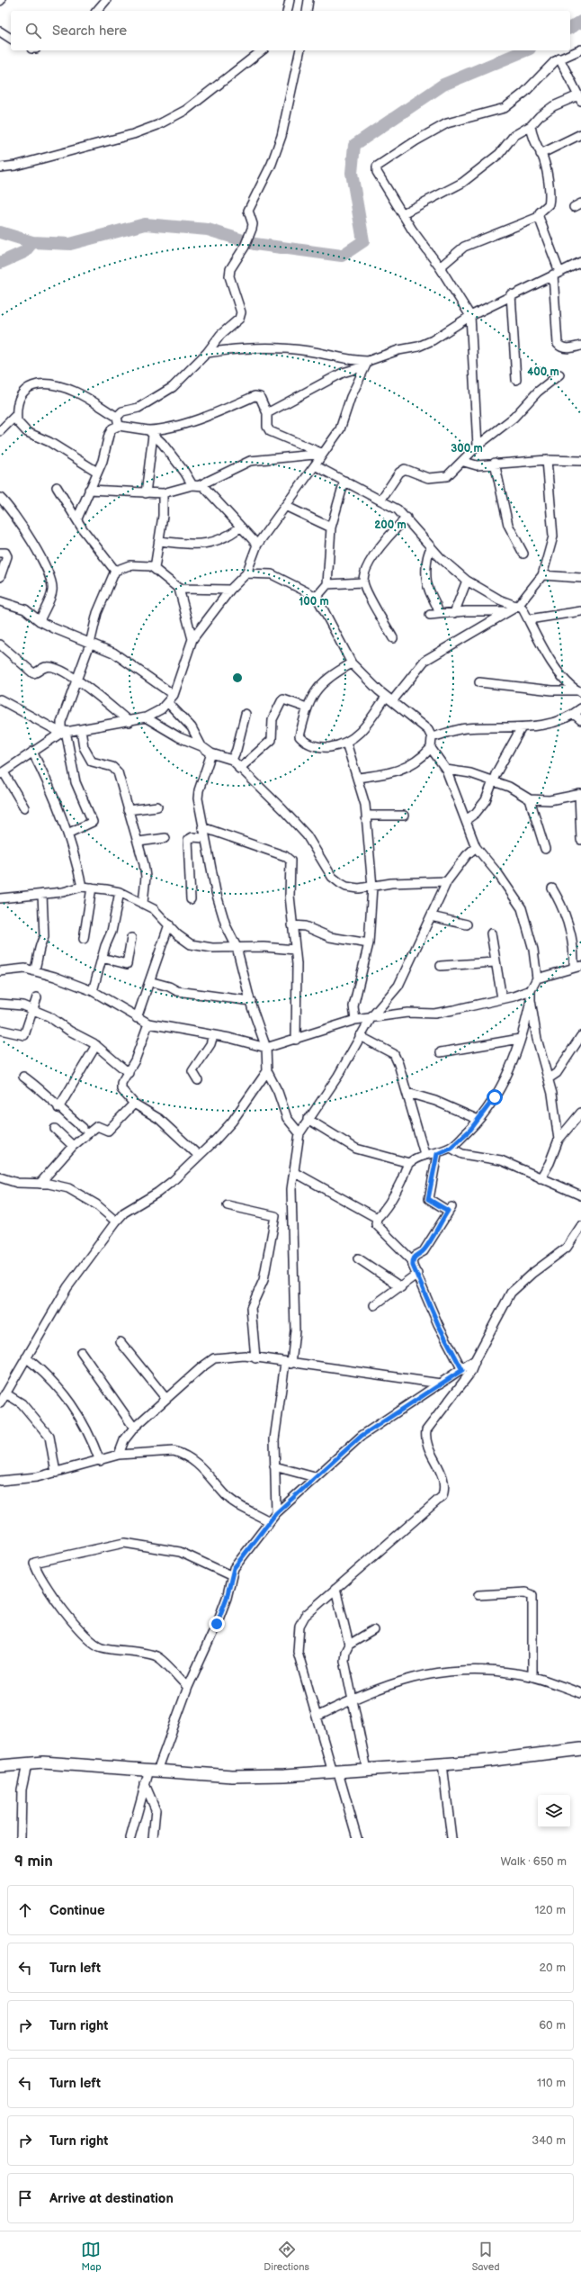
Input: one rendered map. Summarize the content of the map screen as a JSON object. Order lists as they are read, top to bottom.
{
  "page": {
    "search": "Search here",
    "heading": ["9 min", "Walk · 650 m"],
    "list": [
      ["Continue", "120 m"],
      ["Turn left", "20 m"],
      ["Turn right", "60 m"],
      ["Turn left", "110 m"],
      ["Turn right", "340 m"],
      "Arrive at destination"
    ],
    "nav": ["Map", "Directions", "Saved"]
  },
  "rings": [
    "400 m",
    "300 m",
    "200 m",
    "100 m"
  ]
}
